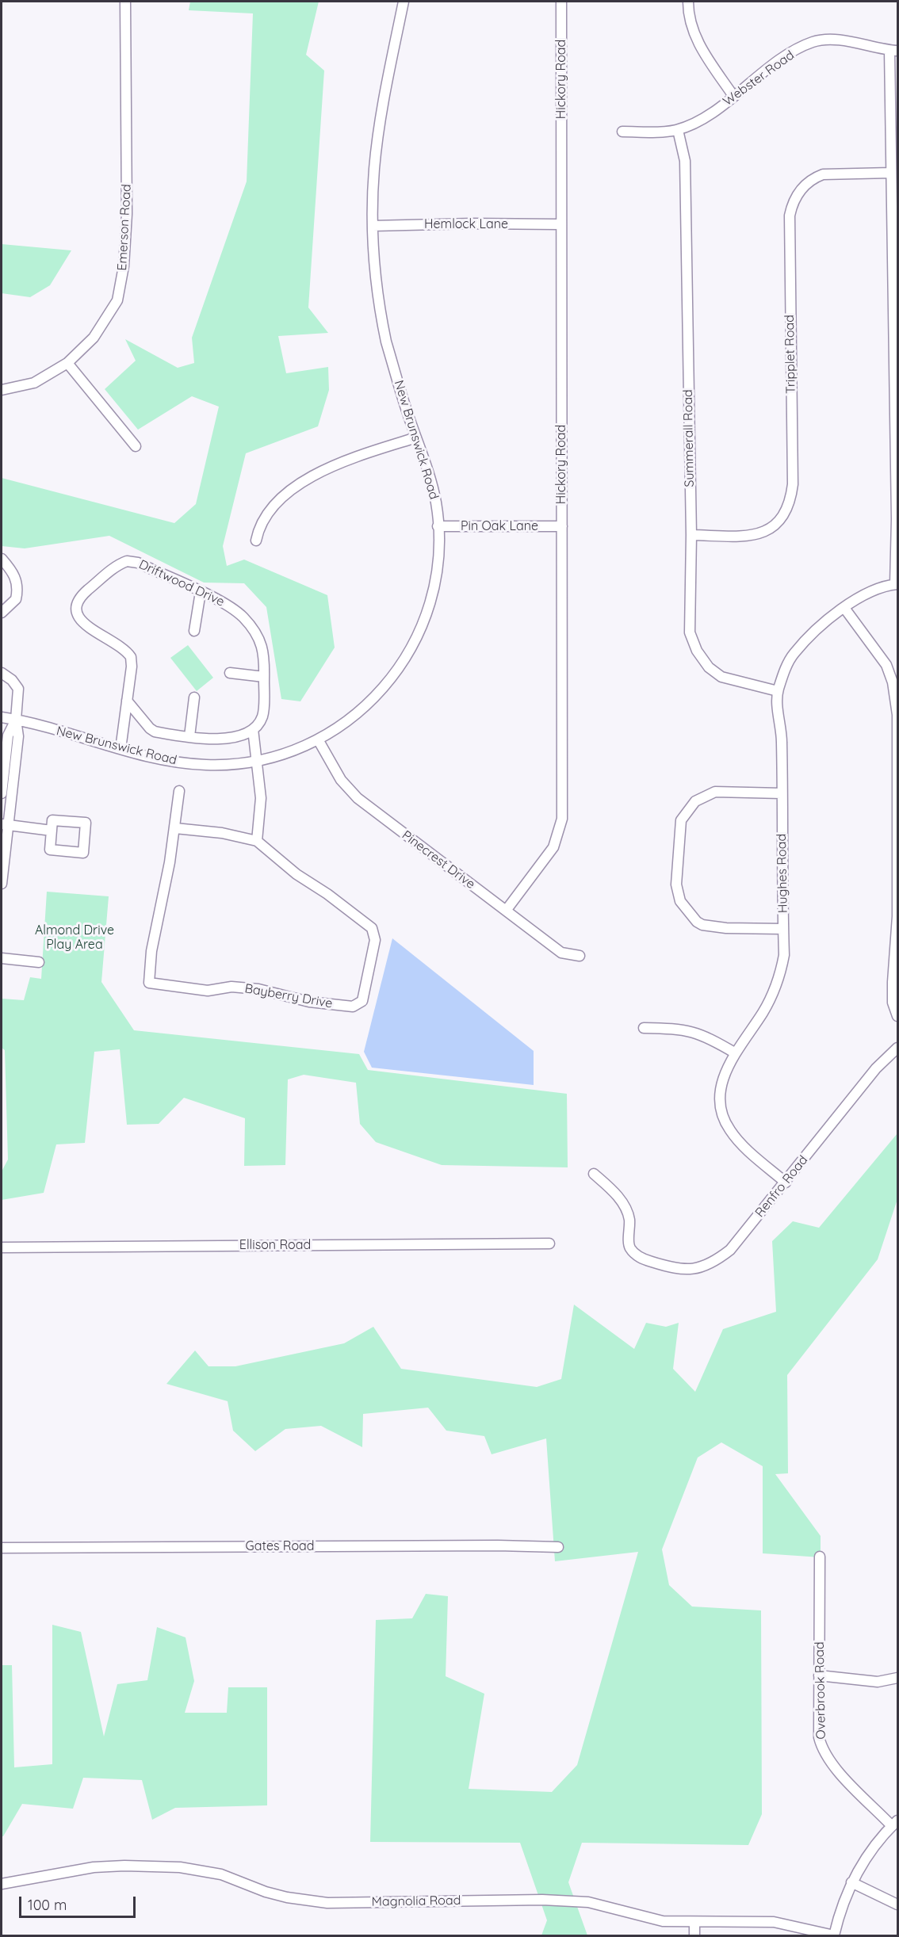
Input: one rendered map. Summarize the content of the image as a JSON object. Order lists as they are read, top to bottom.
{
  "streets": {
    "street": [
      "Webster Road",
      "Hickory Road",
      "Hemlock Lane",
      "Emerson Road",
      "Tripplet Road",
      "Summerall Road",
      "New Brunswick Road",
      "Pin Oak Lane",
      "Driftwood Drive",
      "Pinecrest Drive",
      "Hughes Road",
      "Bayberry Drive",
      "Renfro Road",
      "Ellison Road",
      "Gates Road",
      "Overbrook Road",
      "Magnolia Road"
    ]
  },
  "crossings": [
    ["Webster Road", "Summerall Road"],
    ["Hickory Road", "Hemlock Lane"],
    ["Hickory Road", "Pin Oak Lane"],
    ["Hickory Road", "Pinecrest Drive"],
    ["Hemlock Lane", "New Brunswick Road"],
    ["Tripplet Road", "Summerall Road"],
    ["Summerall Road", "Hughes Road"],
    ["New Brunswick Road", "Pin Oak Lane"],
    ["New Brunswick Road", "Driftwood Drive"],
    ["New Brunswick Road", "Pinecrest Drive"],
    ["Hughes Road", "Renfro Road"]
  ],
  "parks": ["Almond Drive Play Area"],
  "scale_bar": "100 m"
}
